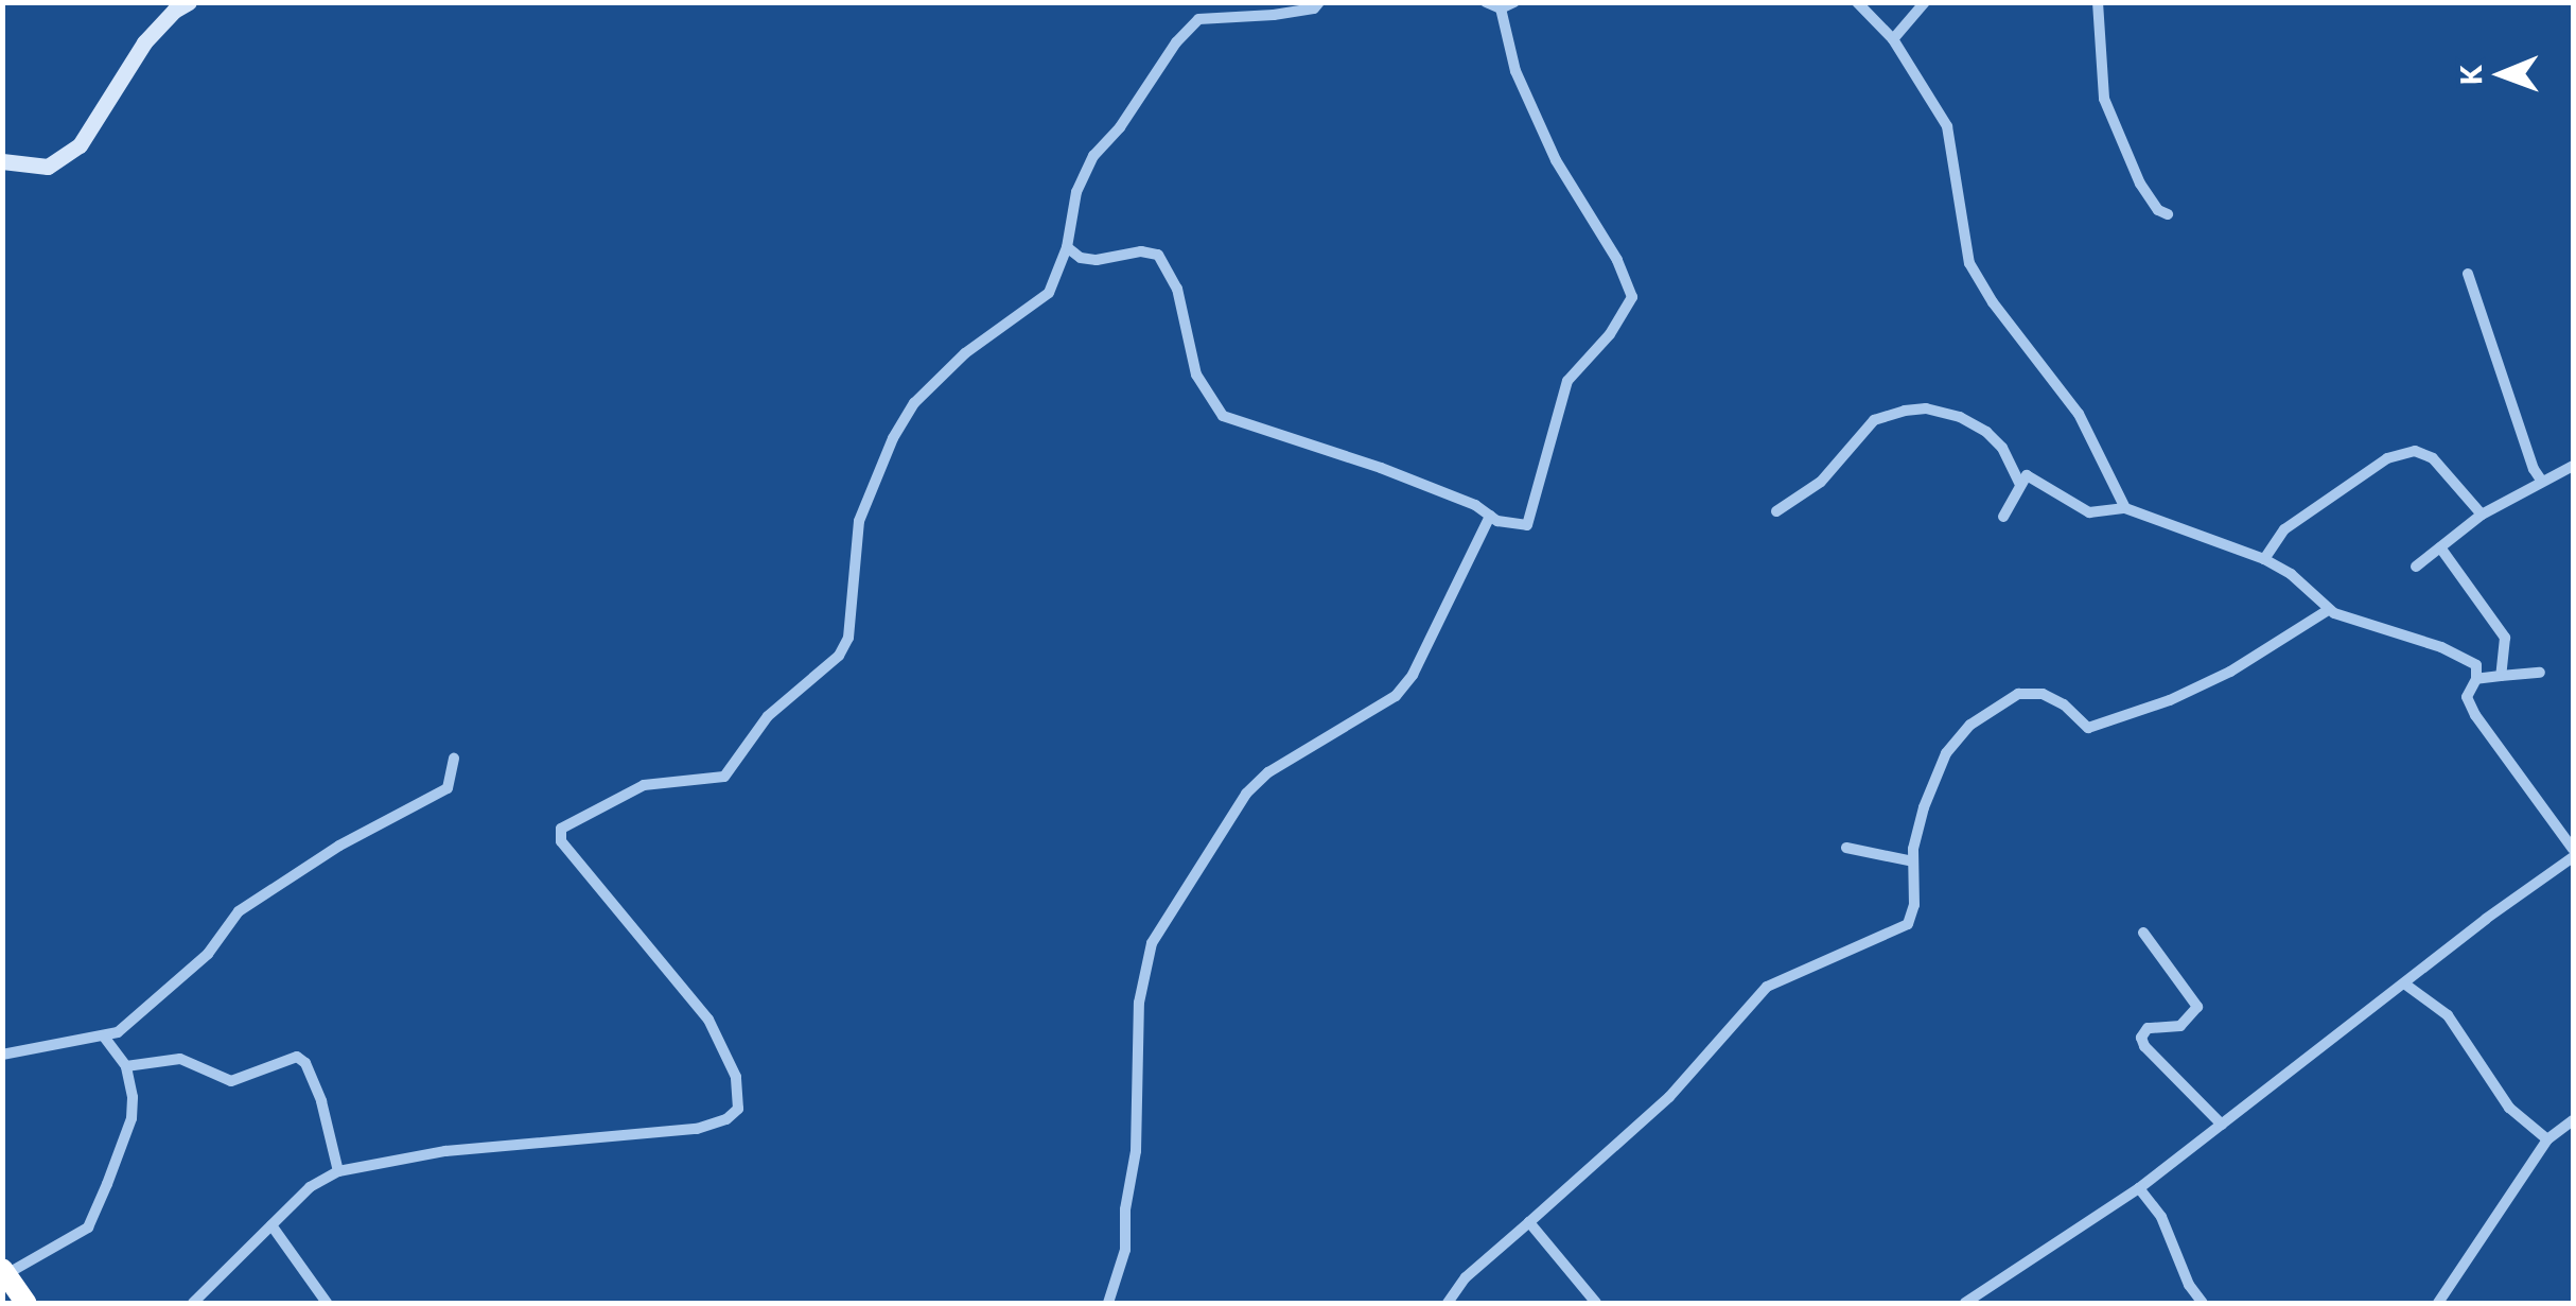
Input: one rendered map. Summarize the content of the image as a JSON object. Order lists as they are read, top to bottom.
{
  "north": "left"
}
